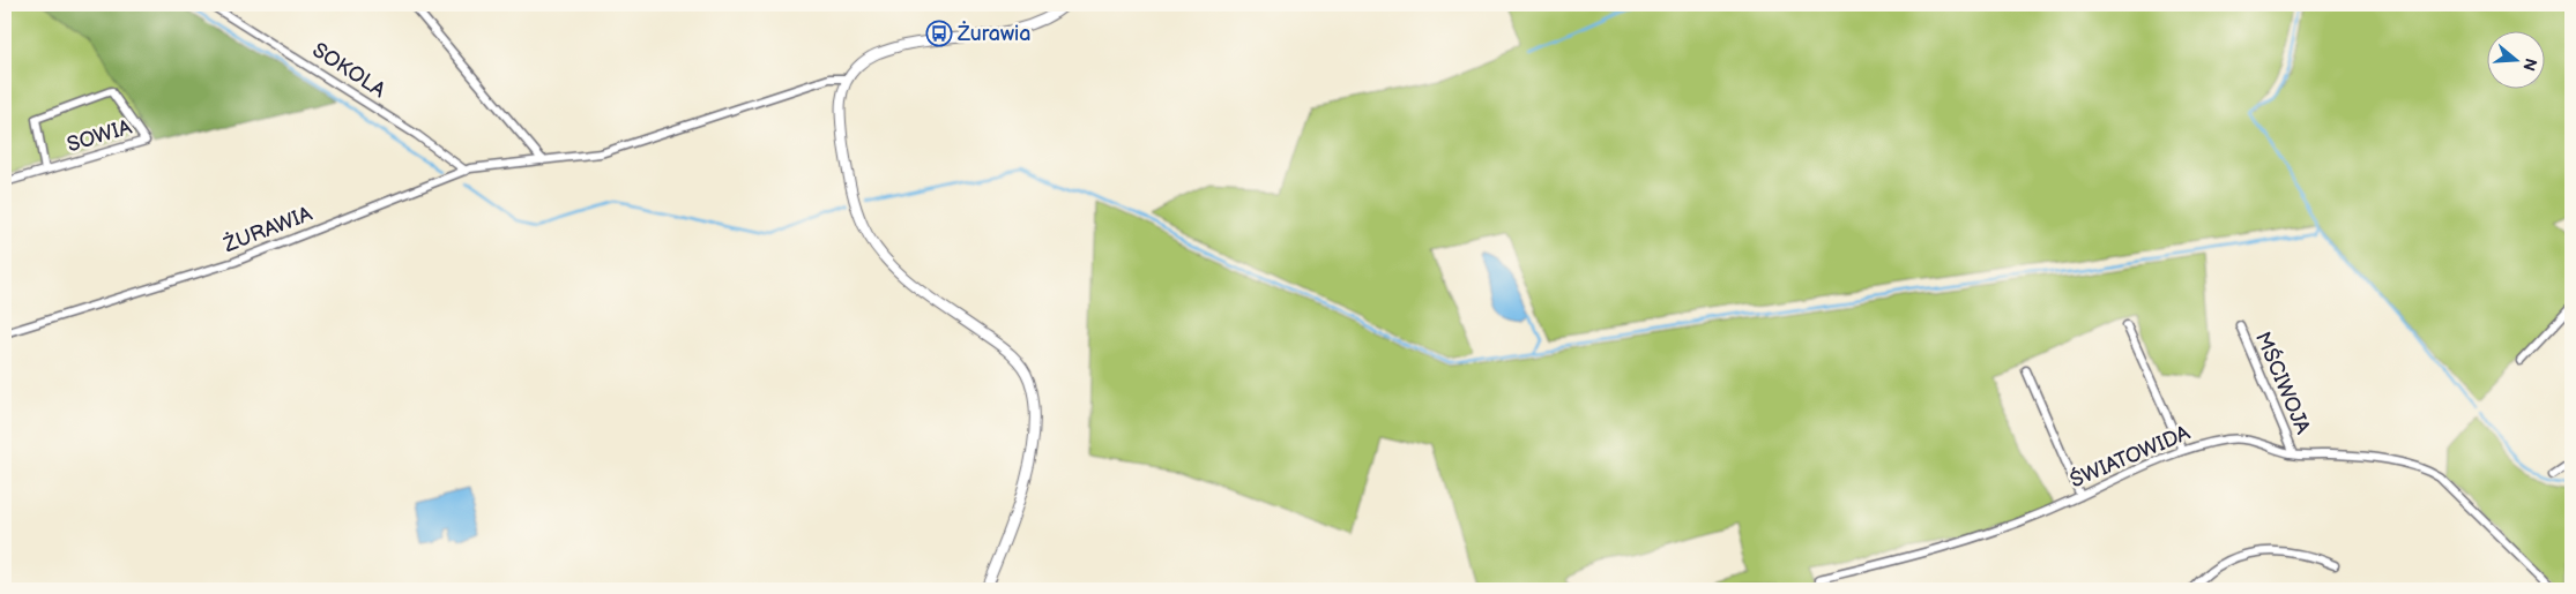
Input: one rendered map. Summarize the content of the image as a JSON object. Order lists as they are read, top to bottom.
{
  "streets": {
    "street": [
      "SOKOLA",
      "SOWIA",
      "ŻURAWIA",
      "MŚCIWOJA",
      "ŚWIATOWIDA"
    ]
  },
  "crossings": [
    ["SOKOLA", "ŻURAWIA"],
    ["MŚCIWOJA", "ŚWIATOWIDA"]
  ],
  "places": {
    "bus stop": ["Żurawia"]
  },
  "north": "right"
}
